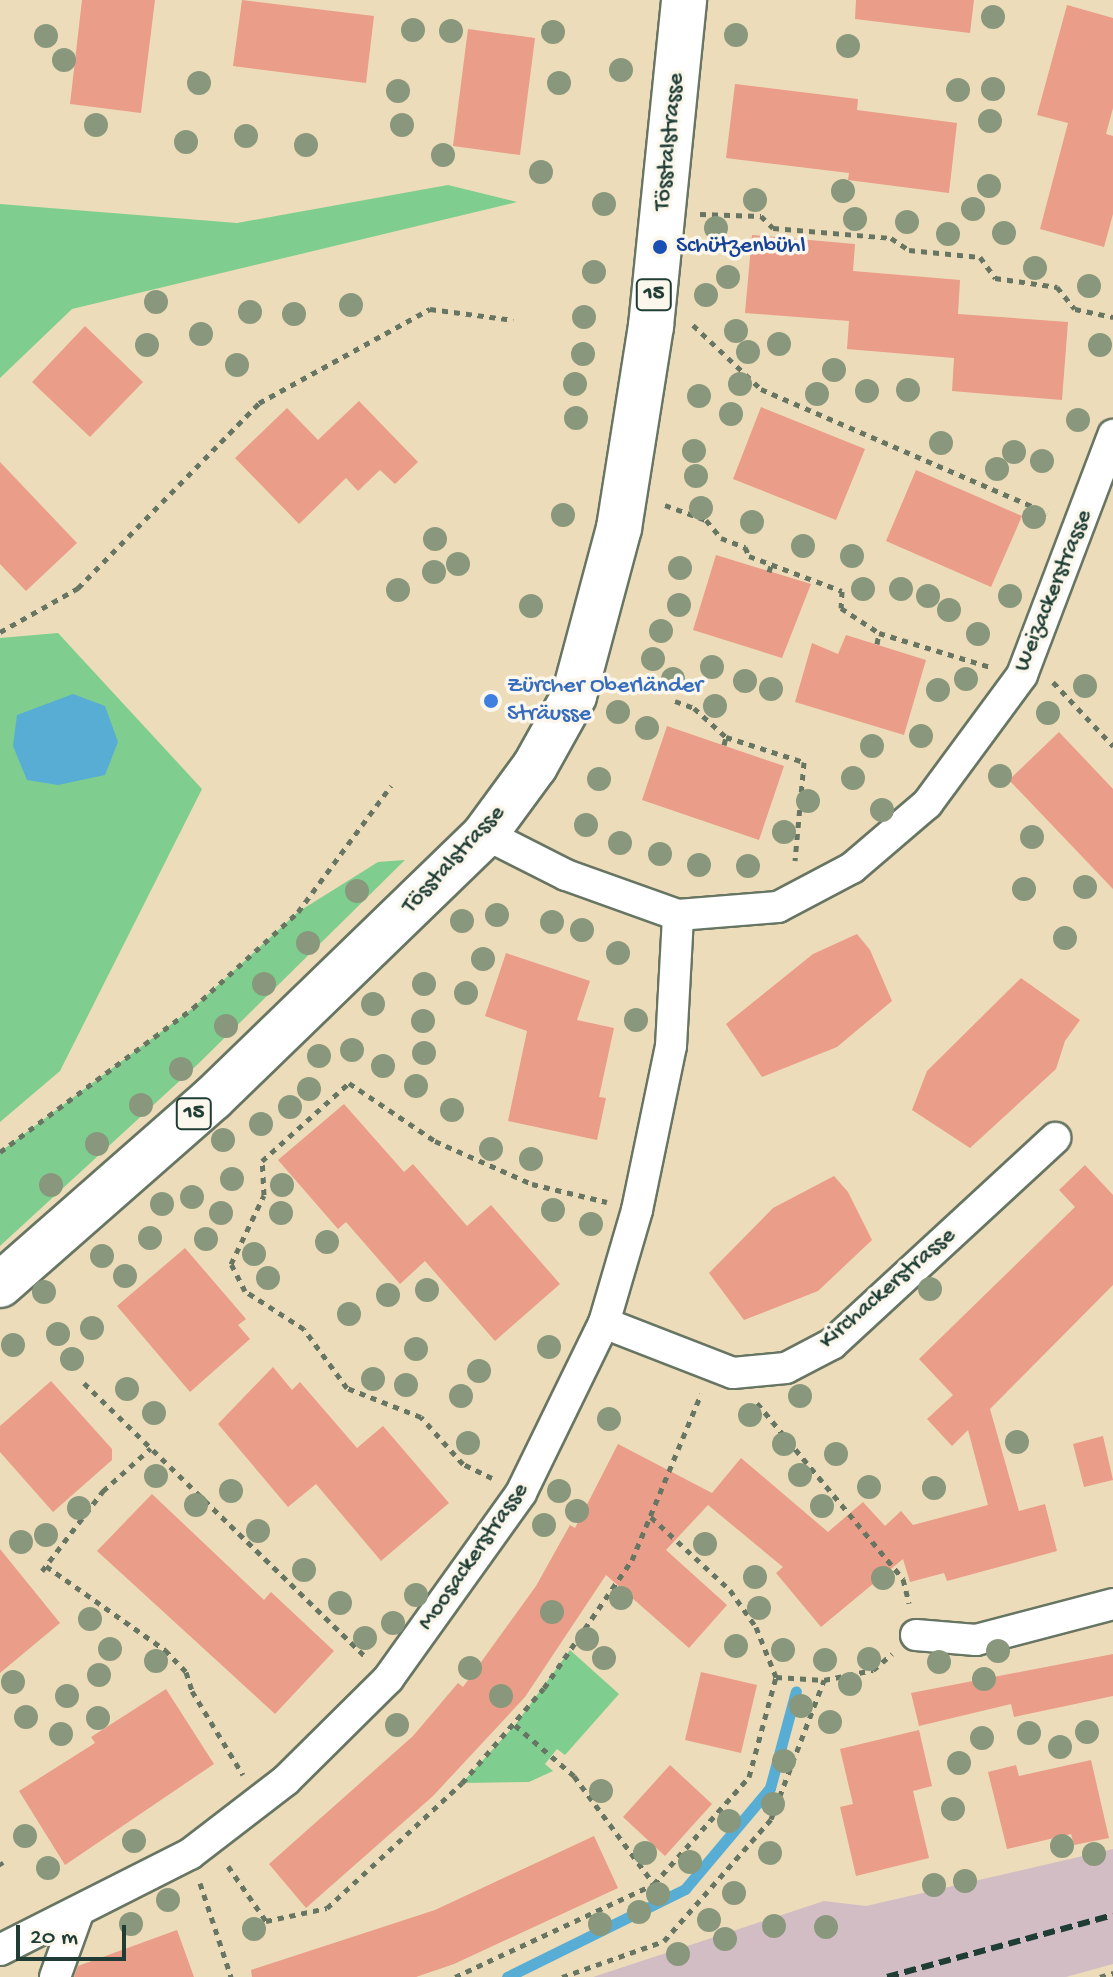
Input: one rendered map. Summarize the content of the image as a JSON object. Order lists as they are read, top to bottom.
{
  "streets": {
    "main road": ["Tösstalstrasse", "15"],
    "street": ["Weizackerstrasse", "Kirchackerstrasse", "Moosackerstrasse"]
  },
  "crossings": [
    ["Tösstalstrasse", "Weizackerstrasse"],
    ["Weizackerstrasse", "Moosackerstrasse"],
    ["Kirchackerstrasse", "Moosackerstrasse"]
  ],
  "places": ["Schützenbühl", "Zürcher Oberländer Sträusse"],
  "scale_bar": "20 m"
}
